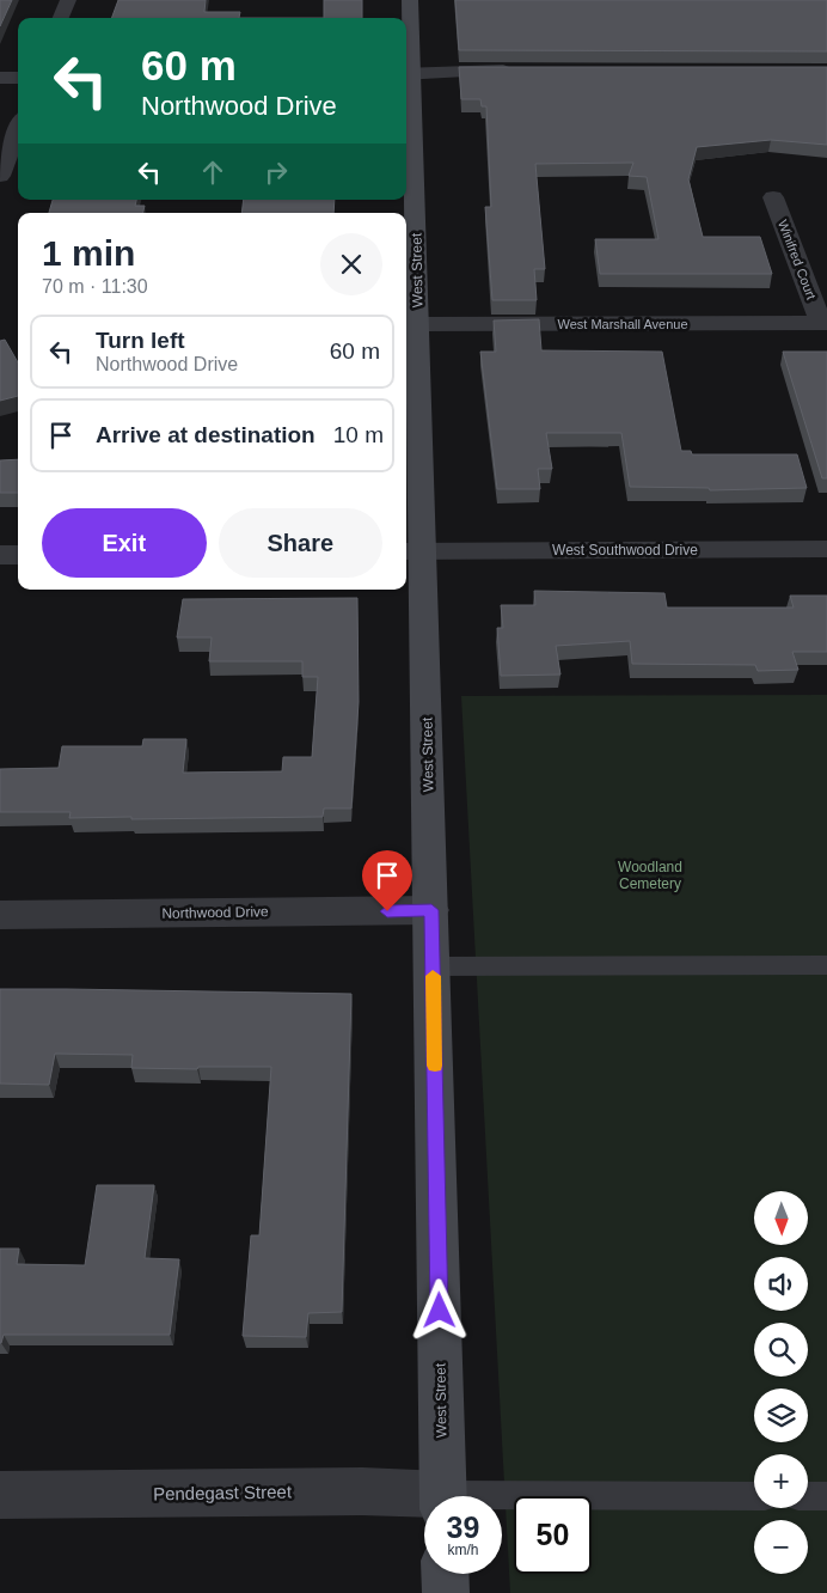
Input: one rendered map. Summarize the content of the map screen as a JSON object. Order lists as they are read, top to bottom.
{
  "streets": {
    "main road": ["West Street"],
    "street": [
      "Winifred Court",
      "West Marshall Avenue",
      "West Southwood Drive",
      "Northwood Drive",
      "Pendegast Street"
    ]
  },
  "crossings": [
    ["Winifred Court", "West Marshall Avenue"],
    ["West Street", "West Marshall Avenue"],
    ["West Street", "West Southwood Drive"],
    ["West Street", "Northwood Drive"]
  ],
  "parks": ["Woodland Cemetery"],
  "north": "bottom",
  "page": {
    "turn": ["60 m", "Northwood Drive"],
    "heading": ["1 min", "70 m · 11:30"],
    "list": [
      {
        "name": "Turn left",
        "note": "Northwood Drive",
        "value": "60 m"
      },
      {
        "name": "Arrive at destination",
        "value": "10 m"
      }
    ],
    "buttons": ["Exit", "Share"],
    "map_buttons": ["+", "−"],
    "speed": "39 km/h",
    "limit": "50"
  }
}
